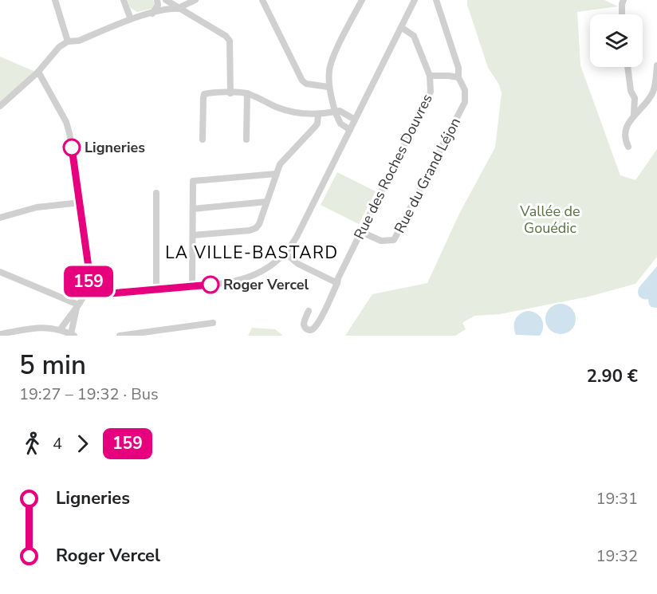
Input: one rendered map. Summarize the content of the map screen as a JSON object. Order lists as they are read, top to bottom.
{
  "streets": {
    "street": ["Rue des Roches Douvres", "Rue du Grand Léjon"]
  },
  "crossings": [
    ["Rue des Roches Douvres", "Rue du Grand Léjon"]
  ],
  "districts": ["LA VILLE-BASTARD"],
  "parks": ["Vallée de Gouédic"],
  "places": ["Ligneries", "Roger Vercel"],
  "lines": ["bus line 159"],
  "page": {
    "on_map": "159",
    "heading": ["5 min", "19:27 – 19:32 · Bus", "2.90 €"],
    "legs": ["4", "159"],
    "list": [
      {
        "name": "Ligneries",
        "value": "19:31"
      },
      {
        "name": "Roger Vercel",
        "value": "19:32"
      }
    ]
  }
}
